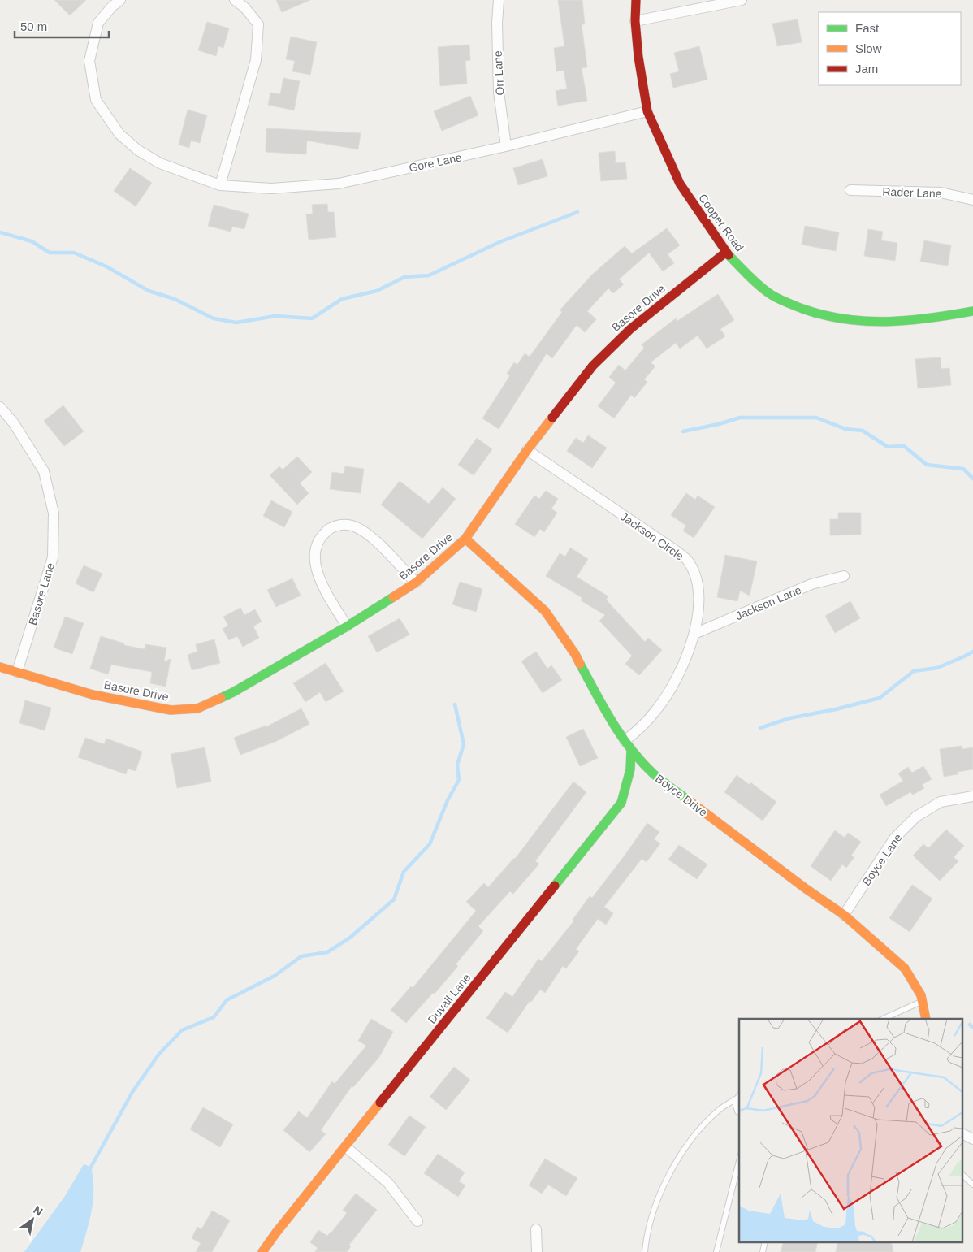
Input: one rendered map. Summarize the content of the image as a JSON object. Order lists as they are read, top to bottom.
{
  "streets": {
    "street": [
      "Orr Lane",
      "Gore Lane",
      "Rader Lane",
      "Cooper Road",
      "Basore Drive",
      "Jackson Circle",
      "Basore Lane",
      "Jackson Lane",
      "Boyce Drive",
      "Boyce Lane",
      "Duvall Lane"
    ]
  },
  "crossings": [
    ["Orr Lane", "Gore Lane"],
    ["Gore Lane", "Cooper Road"],
    ["Cooper Road", "Basore Drive"],
    ["Basore Drive", "Jackson Circle"],
    ["Basore Drive", "Basore Lane"],
    ["Basore Drive", "Boyce Drive"],
    ["Jackson Circle", "Jackson Lane"],
    ["Jackson Circle", "Boyce Drive"],
    ["Boyce Drive", "Boyce Lane"],
    ["Boyce Drive", "Duvall Lane"]
  ],
  "legend": ["Fast", "Slow", "Jam"],
  "scale_bar": "50 m",
  "north": "top right"
}
